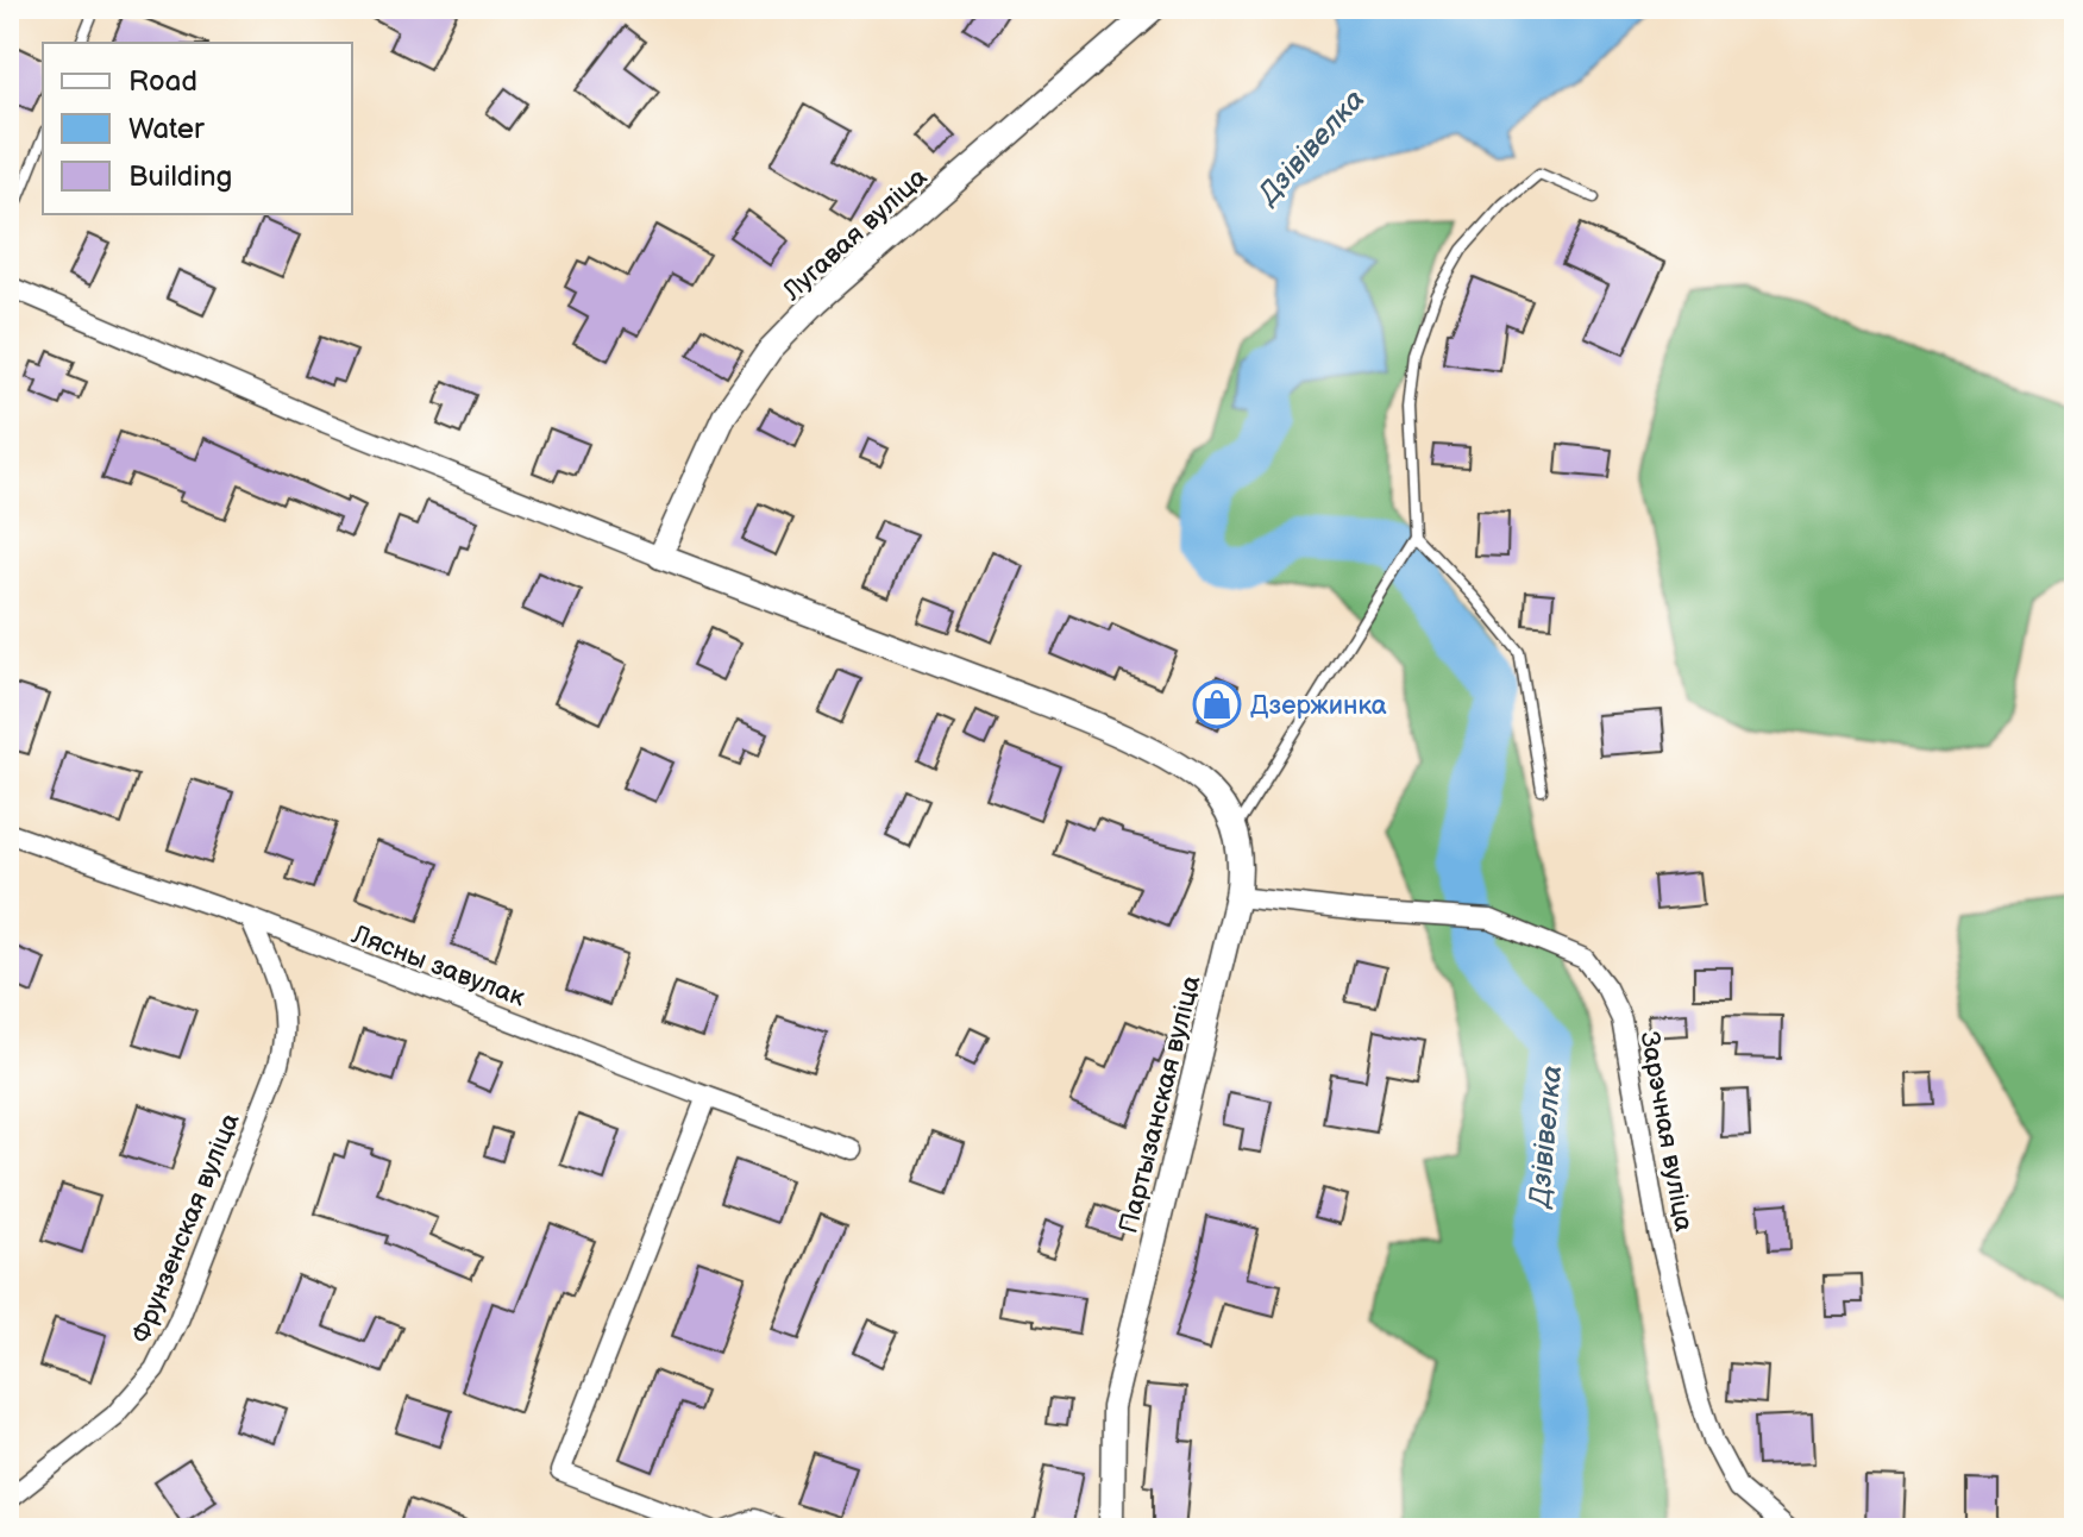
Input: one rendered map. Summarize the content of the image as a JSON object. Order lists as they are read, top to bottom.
{
  "streets": {
    "street": [
      "Лугавая вуліца",
      "Лясны завулак",
      "Партызанская вуліца",
      "Зарэчная вуліца",
      "Фрунзенская вуліца"
    ]
  },
  "crossings": [
    ["Лугавая вуліца", "Партызанская вуліца"],
    ["Лясны завулак", "Фрунзенская вуліца"],
    ["Партызанская вуліца", "Зарэчная вуліца"]
  ],
  "water": ["Дзівівелка"],
  "places": {
    "shop": ["Дзержинка"]
  },
  "legend": ["Road", "Water", "Building"]
}
